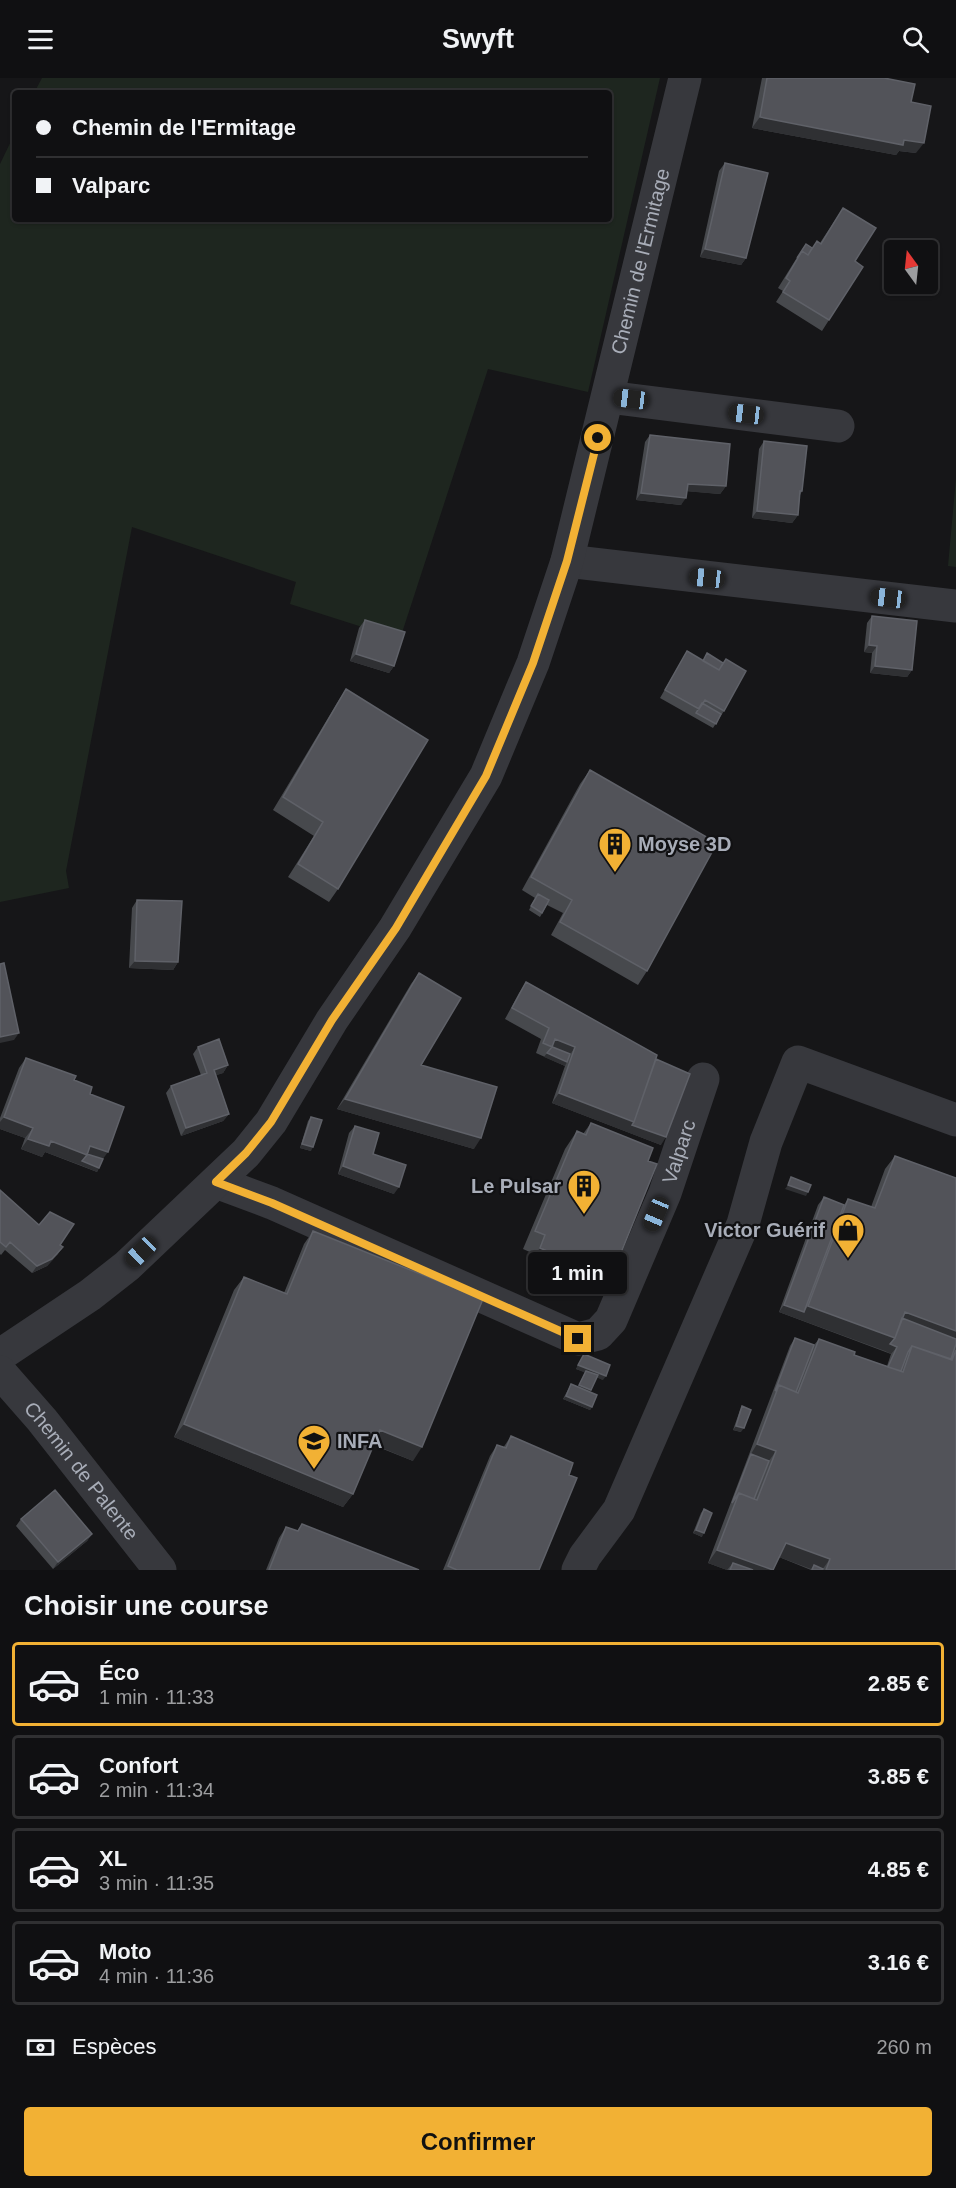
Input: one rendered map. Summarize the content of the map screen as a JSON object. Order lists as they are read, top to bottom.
{
  "streets": {
    "street": ["Chemin de l'Ermitage", "Valparc", "Chemin de Palente"]
  },
  "crossings": [
    ["Chemin de l'Ermitage", "Valparc"]
  ],
  "places": {
    "building": ["Moyse 3D", "Le Pulsar"],
    "shop": ["Victor Guérif"],
    "school or university": ["INFA"]
  },
  "north": "top",
  "page": {
    "header": "Swyft",
    "banner": ["Chemin de l'Ermitage", "Valparc"],
    "bubble": "1 min",
    "heading": "Choisir une course",
    "list": [
      {
        "name": "Éco",
        "note": "1 min · 11:33",
        "value": "2.85 €"
      },
      {
        "name": "Confort",
        "note": "2 min · 11:34",
        "value": "3.85 €"
      },
      {
        "name": "XL",
        "note": "3 min · 11:35",
        "value": "4.85 €"
      },
      {
        "name": "Moto",
        "note": "4 min · 11:36",
        "value": "3.16 €"
      }
    ],
    "pay": ["Espèces", "260 m"],
    "buttons": "Confirmer"
  }
}
